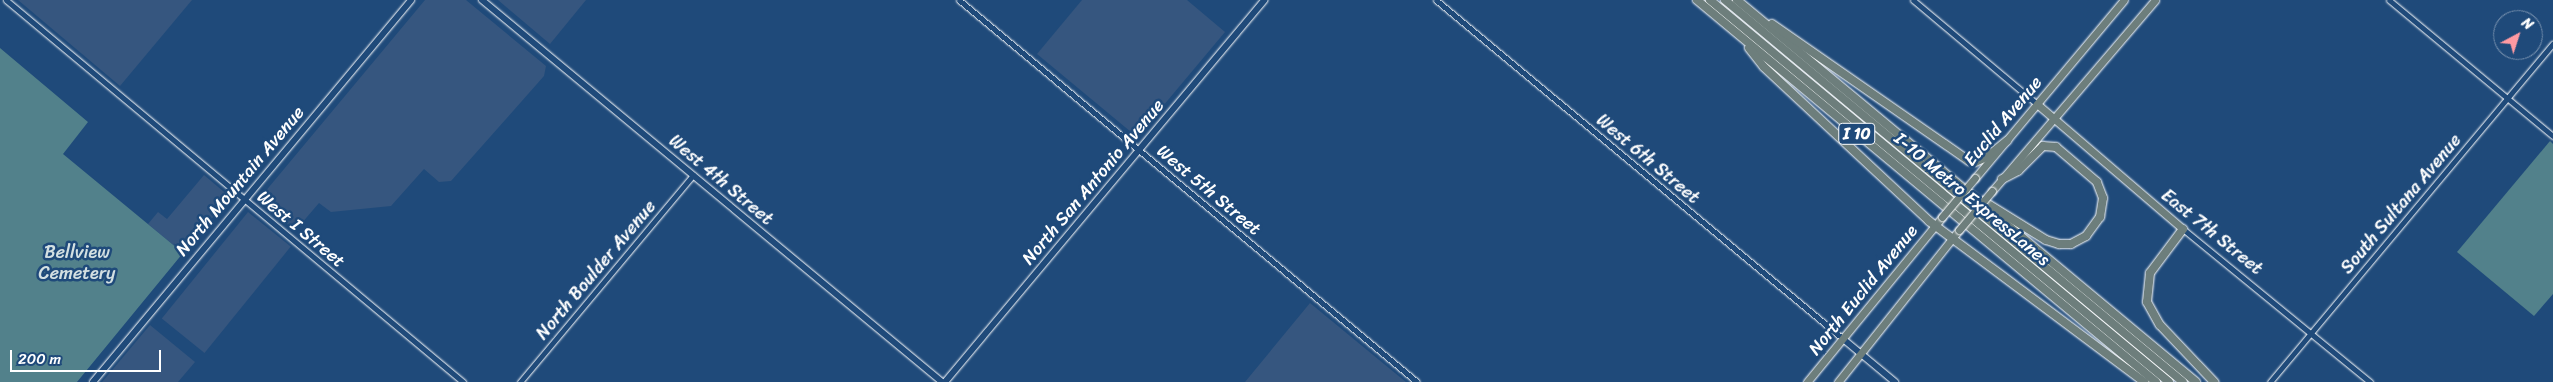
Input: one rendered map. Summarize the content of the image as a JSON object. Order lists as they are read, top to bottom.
{
  "streets": {
    "highway": ["I 10", "I-10 Metro ExpressLanes"],
    "main road": [
      "Euclid Avenue",
      "West 4th Street",
      "North Mountain Avenue",
      "North San Antonio Avenue",
      "East 7th Street",
      "North Euclid Avenue"
    ],
    "street": [
      "West 6th Street",
      "West 5th Street",
      "South Sultana Avenue",
      "West I Street",
      "North Boulder Avenue"
    ]
  },
  "crossings": [
    ["Euclid Avenue", "East 7th Street"],
    ["Euclid Avenue", "North Euclid Avenue"],
    ["West 6th Street", "North Euclid Avenue"],
    ["West 4th Street", "North San Antonio Avenue"],
    ["West 4th Street", "North Boulder Avenue"],
    ["North Mountain Avenue", "West I Street"],
    ["North San Antonio Avenue", "West 5th Street"],
    ["South Sultana Avenue", "East 7th Street"]
  ],
  "parks": ["Bellview Cemetery"],
  "scale_bar": "200 m",
  "north": "top right"
}
